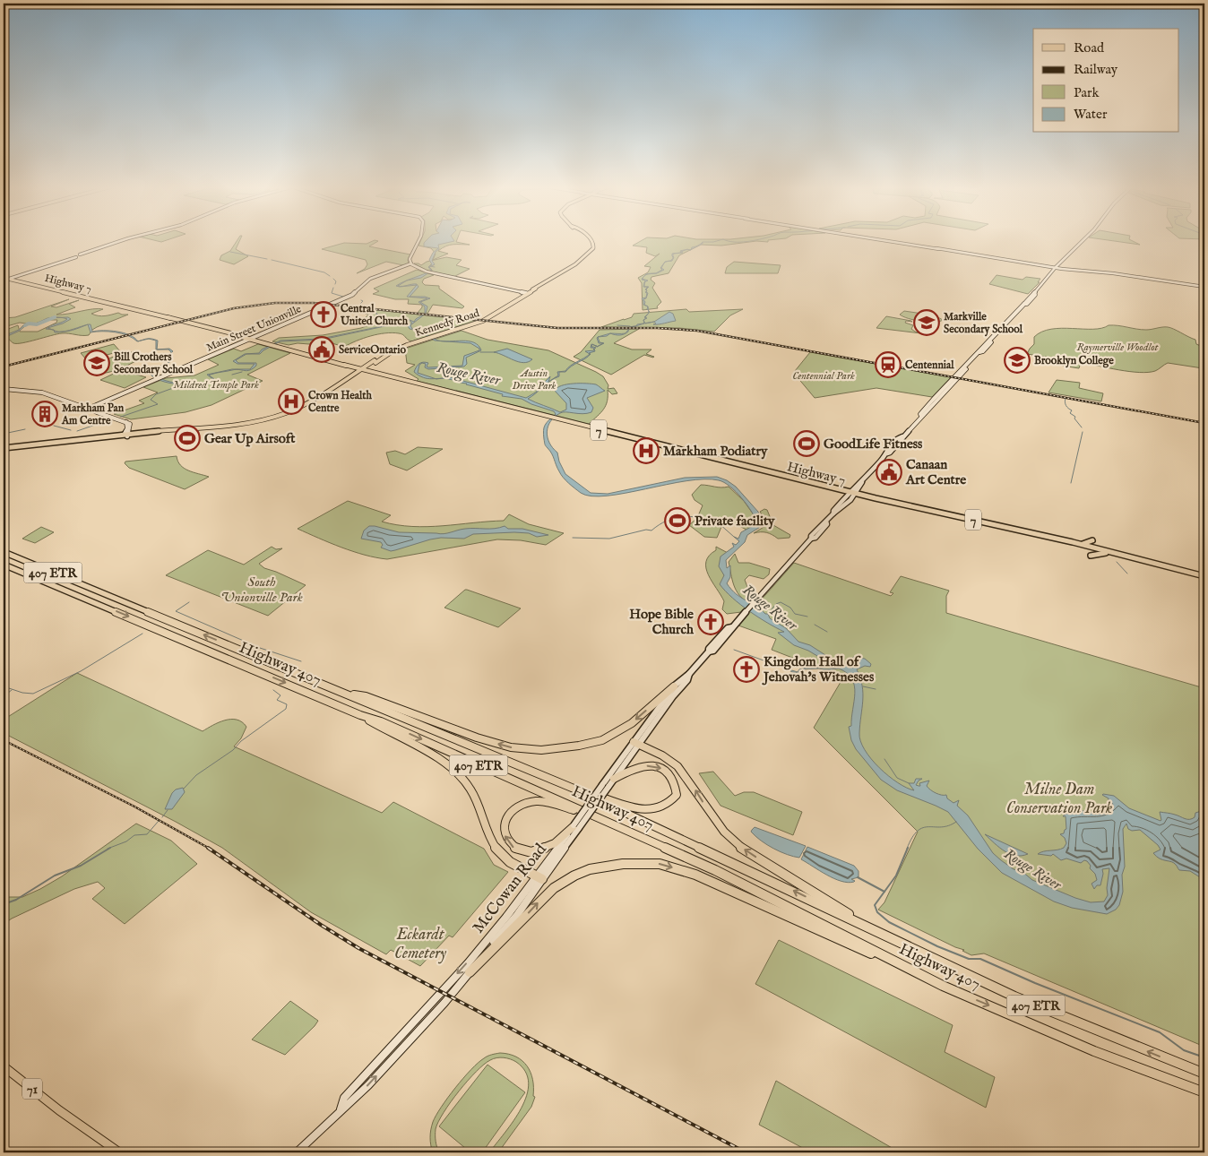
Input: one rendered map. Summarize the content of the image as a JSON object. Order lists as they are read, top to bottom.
{
  "streets": {
    "highway": ["407 ETR", "Highway 407"],
    "main road": [
      "Highway 7",
      "Kennedy Road",
      "Main Street Unionville",
      "7",
      "McCowan Road",
      "71"
    ]
  },
  "crossings": [
    ["Highway 7", "Kennedy Road"],
    ["Highway 7", "Main Street Unionville"],
    ["Highway 7", "McCowan Road"]
  ],
  "water": ["Rouge River"],
  "parks": [
    "Raymerville Woodlot",
    "Austin Drive Park",
    "Centennial Park",
    "Mildred Temple Park",
    "South Unionville Park",
    "Milne Dam Conservation Park",
    "Eckardt Cemetery"
  ],
  "places": {
    "church": ["Central United Church", "Hope Bible Church", "Kingdom Hall of Jehovah's Witnesses"],
    "school or university": ["Markville Secondary School", "Brooklyn College", "Bill Crothers Secondary School"],
    "public building": ["ServiceOntario", "Canaan Art Centre"],
    "station": ["Centennial"],
    "hospital": ["Crown Health Centre", "Markham Podiatry"],
    "building": ["Markham Pan Am Centre"],
    "sports": ["Gear Up Airsoft", "GoodLife Fitness", "Private facility"]
  },
  "legend": [
    "Road",
    "Railway",
    "Park",
    "Water"
  ]
}
